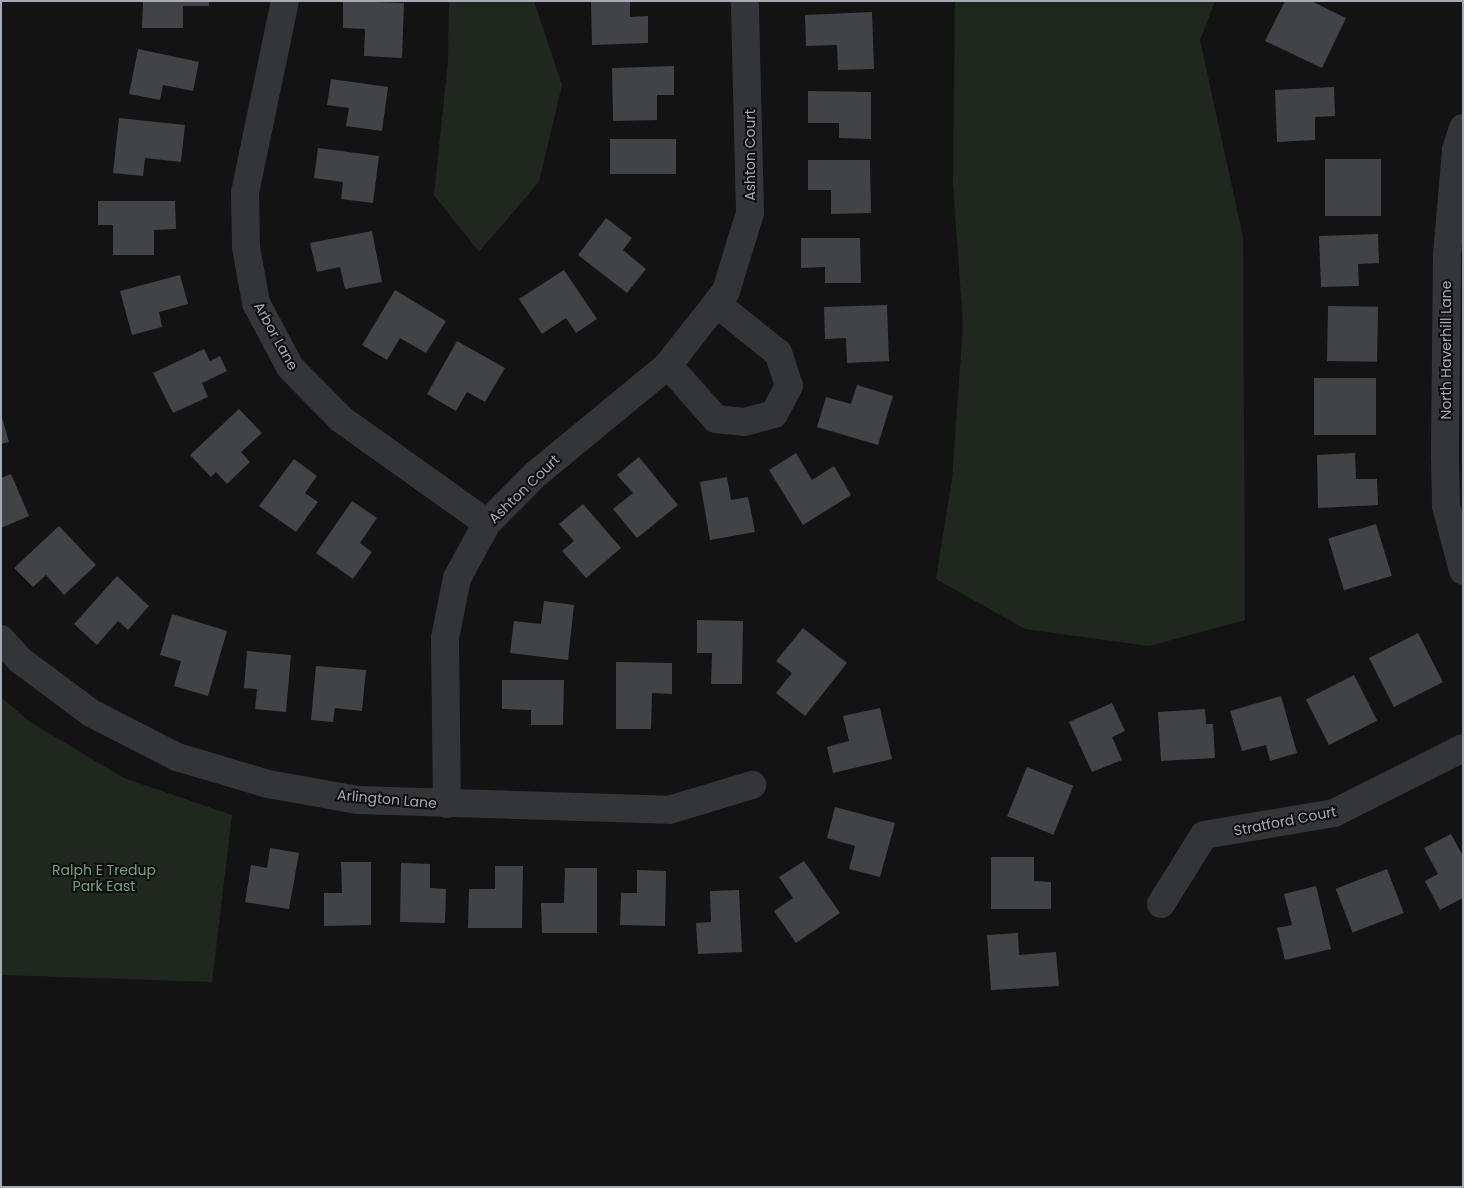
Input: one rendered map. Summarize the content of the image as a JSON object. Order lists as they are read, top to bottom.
{
  "streets": {
    "street": [
      "Ashton Court",
      "Arbor Lane",
      "North Haverhill Lane",
      "Arlington Lane",
      "Stratford Court"
    ]
  },
  "crossings": [
    ["Ashton Court", "Arbor Lane"],
    ["Ashton Court", "Arlington Lane"]
  ],
  "parks": ["Ralph E Tredup Park East"]
}
